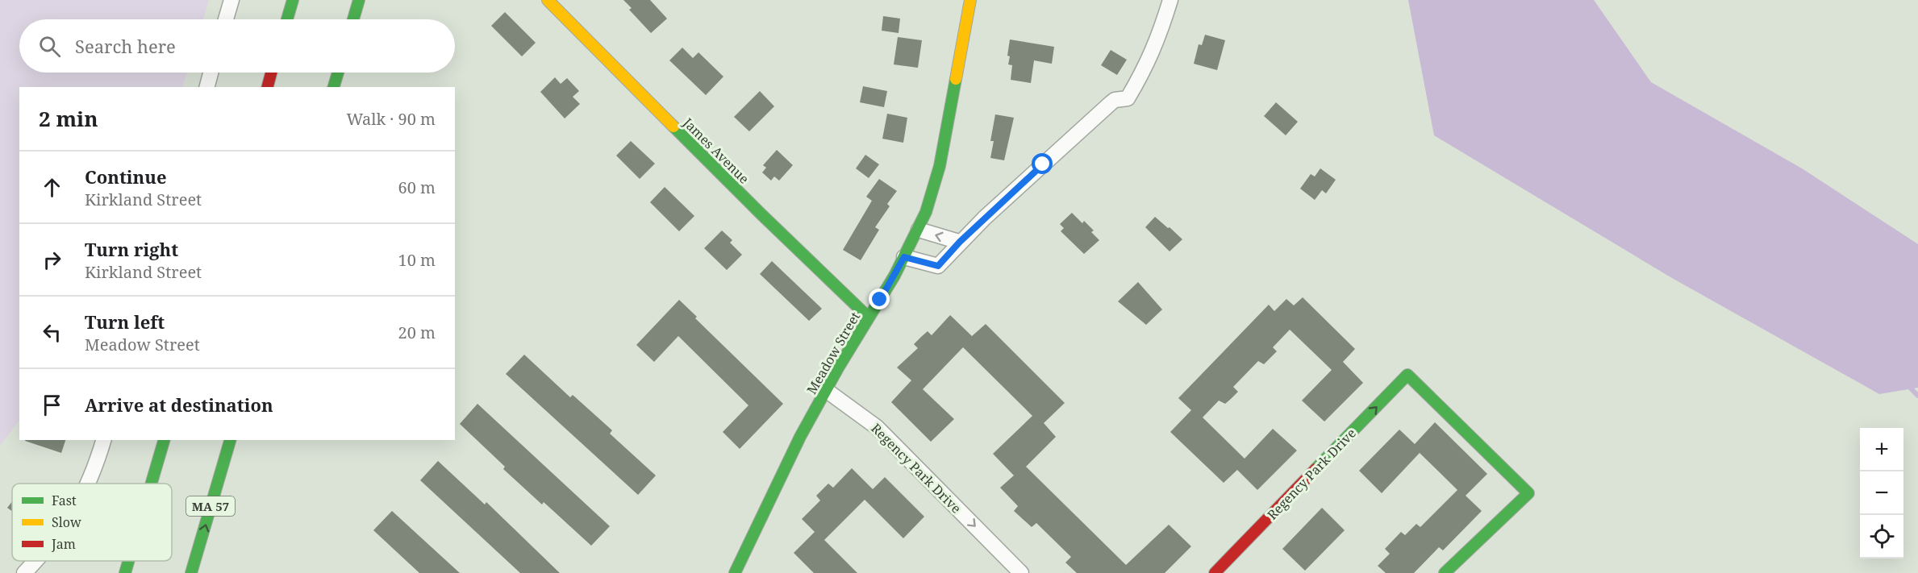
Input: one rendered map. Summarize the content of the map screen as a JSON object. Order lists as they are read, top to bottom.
{
  "streets": {
    "main road": [
      "James Avenue",
      "Meadow Street",
      "Regency Park Drive",
      "MA 57"
    ]
  },
  "crossings": [
    ["James Avenue", "Meadow Street"],
    ["Meadow Street", "Regency Park Drive"]
  ],
  "legend": ["Fast", "Slow", "Jam"],
  "page": {
    "search": "Search here",
    "heading": ["2 min", "Walk · 90 m"],
    "list": [
      ["Continue", "Kirkland Street", "60 m"],
      ["Turn right", "Kirkland Street", "10 m"],
      ["Turn left", "Meadow Street", "20 m"],
      "Arrive at destination"
    ],
    "map_buttons": ["+", "−"]
  }
}
